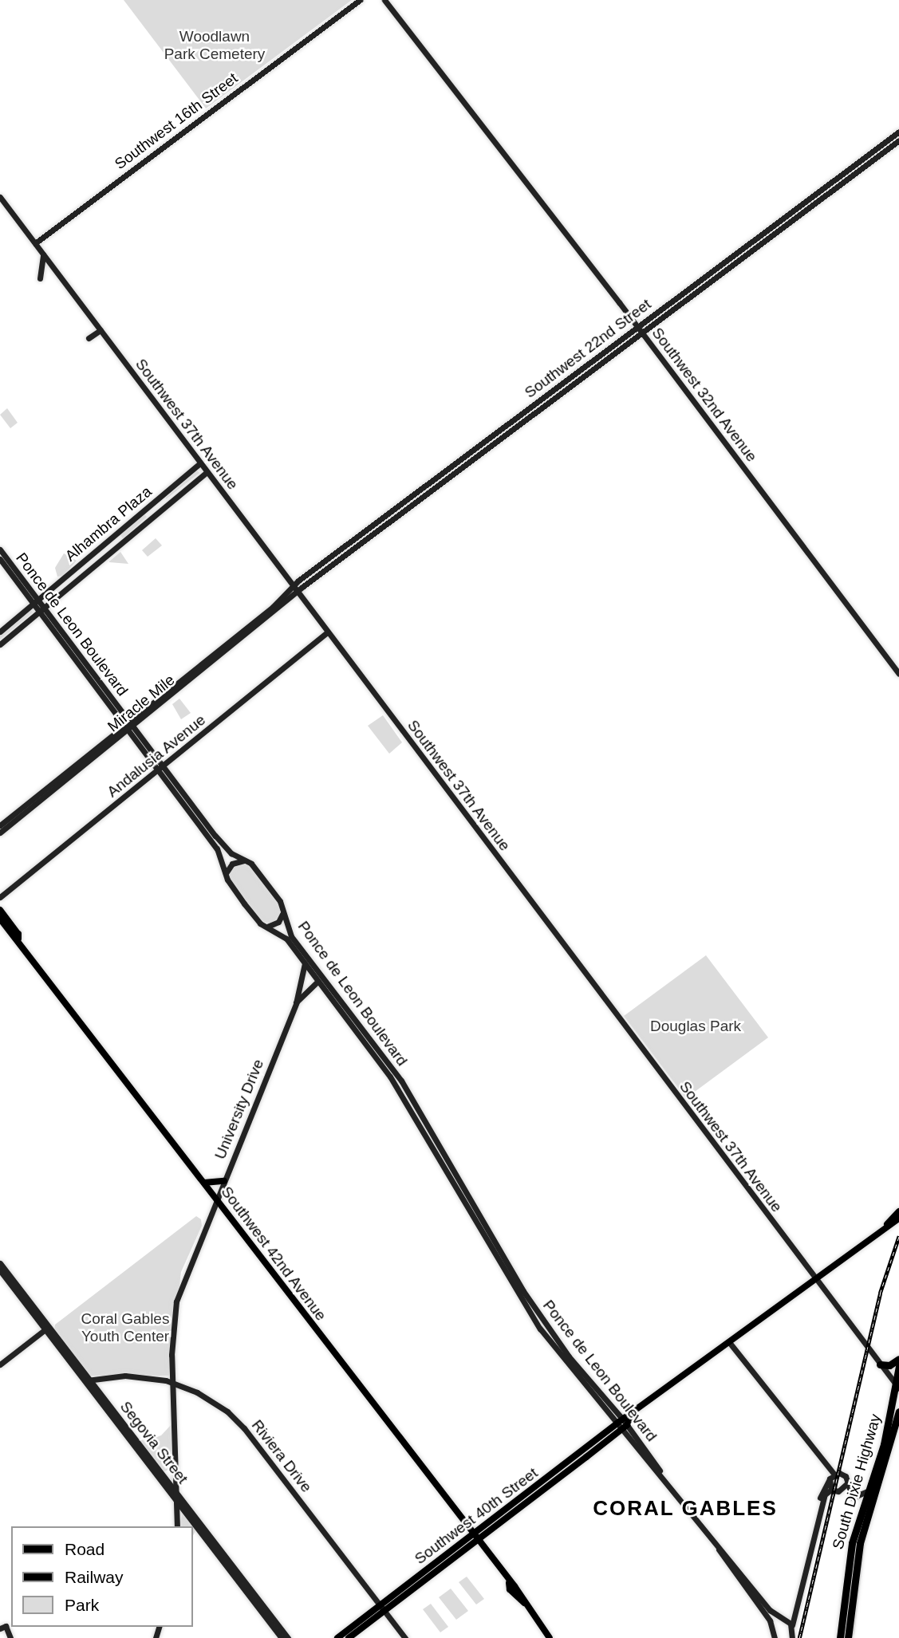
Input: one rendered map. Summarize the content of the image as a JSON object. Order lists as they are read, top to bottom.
{
  "streets": {
    "highway": ["South Dixie Highway"],
    "main road": ["Southwest 42nd Avenue", "Southwest 40th Street"],
    "street": [
      "Southwest 16th Street",
      "Southwest 22nd Street",
      "Southwest 32nd Avenue",
      "Southwest 37th Avenue",
      "Alhambra Plaza",
      "Ponce de Leon Boulevard",
      "Miracle Mile",
      "Andalusia Avenue",
      "University Drive",
      "Segovia Street",
      "Riviera Drive"
    ]
  },
  "crossings": [
    ["Southwest 16th Street", "Southwest 37th Avenue"],
    ["Southwest 22nd Street", "Southwest 32nd Avenue"],
    ["Southwest 22nd Street", "Southwest 37th Avenue"],
    ["Southwest 22nd Street", "Miracle Mile"],
    ["Southwest 37th Avenue", "Alhambra Plaza"],
    ["Southwest 37th Avenue", "Miracle Mile"],
    ["Southwest 37th Avenue", "Andalusia Avenue"],
    ["Southwest 37th Avenue", "South Dixie Highway"],
    ["Southwest 37th Avenue", "Southwest 40th Street"],
    ["Alhambra Plaza", "Ponce de Leon Boulevard"],
    ["Ponce de Leon Boulevard", "Miracle Mile"],
    ["Ponce de Leon Boulevard", "Andalusia Avenue"],
    ["Ponce de Leon Boulevard", "University Drive"],
    ["Ponce de Leon Boulevard", "Southwest 40th Street"],
    ["University Drive", "Southwest 42nd Avenue"],
    ["University Drive", "Segovia Street"],
    ["University Drive", "Riviera Drive"],
    ["Southwest 42nd Avenue", "Southwest 40th Street"],
    ["Segovia Street", "Riviera Drive"],
    ["Riviera Drive", "Southwest 40th Street"]
  ],
  "districts": ["CORAL GABLES"],
  "parks": ["Woodlawn Park Cemetery", "Douglas Park", "Coral Gables Youth Center"],
  "legend": ["Road", "Railway", "Park"]
}
